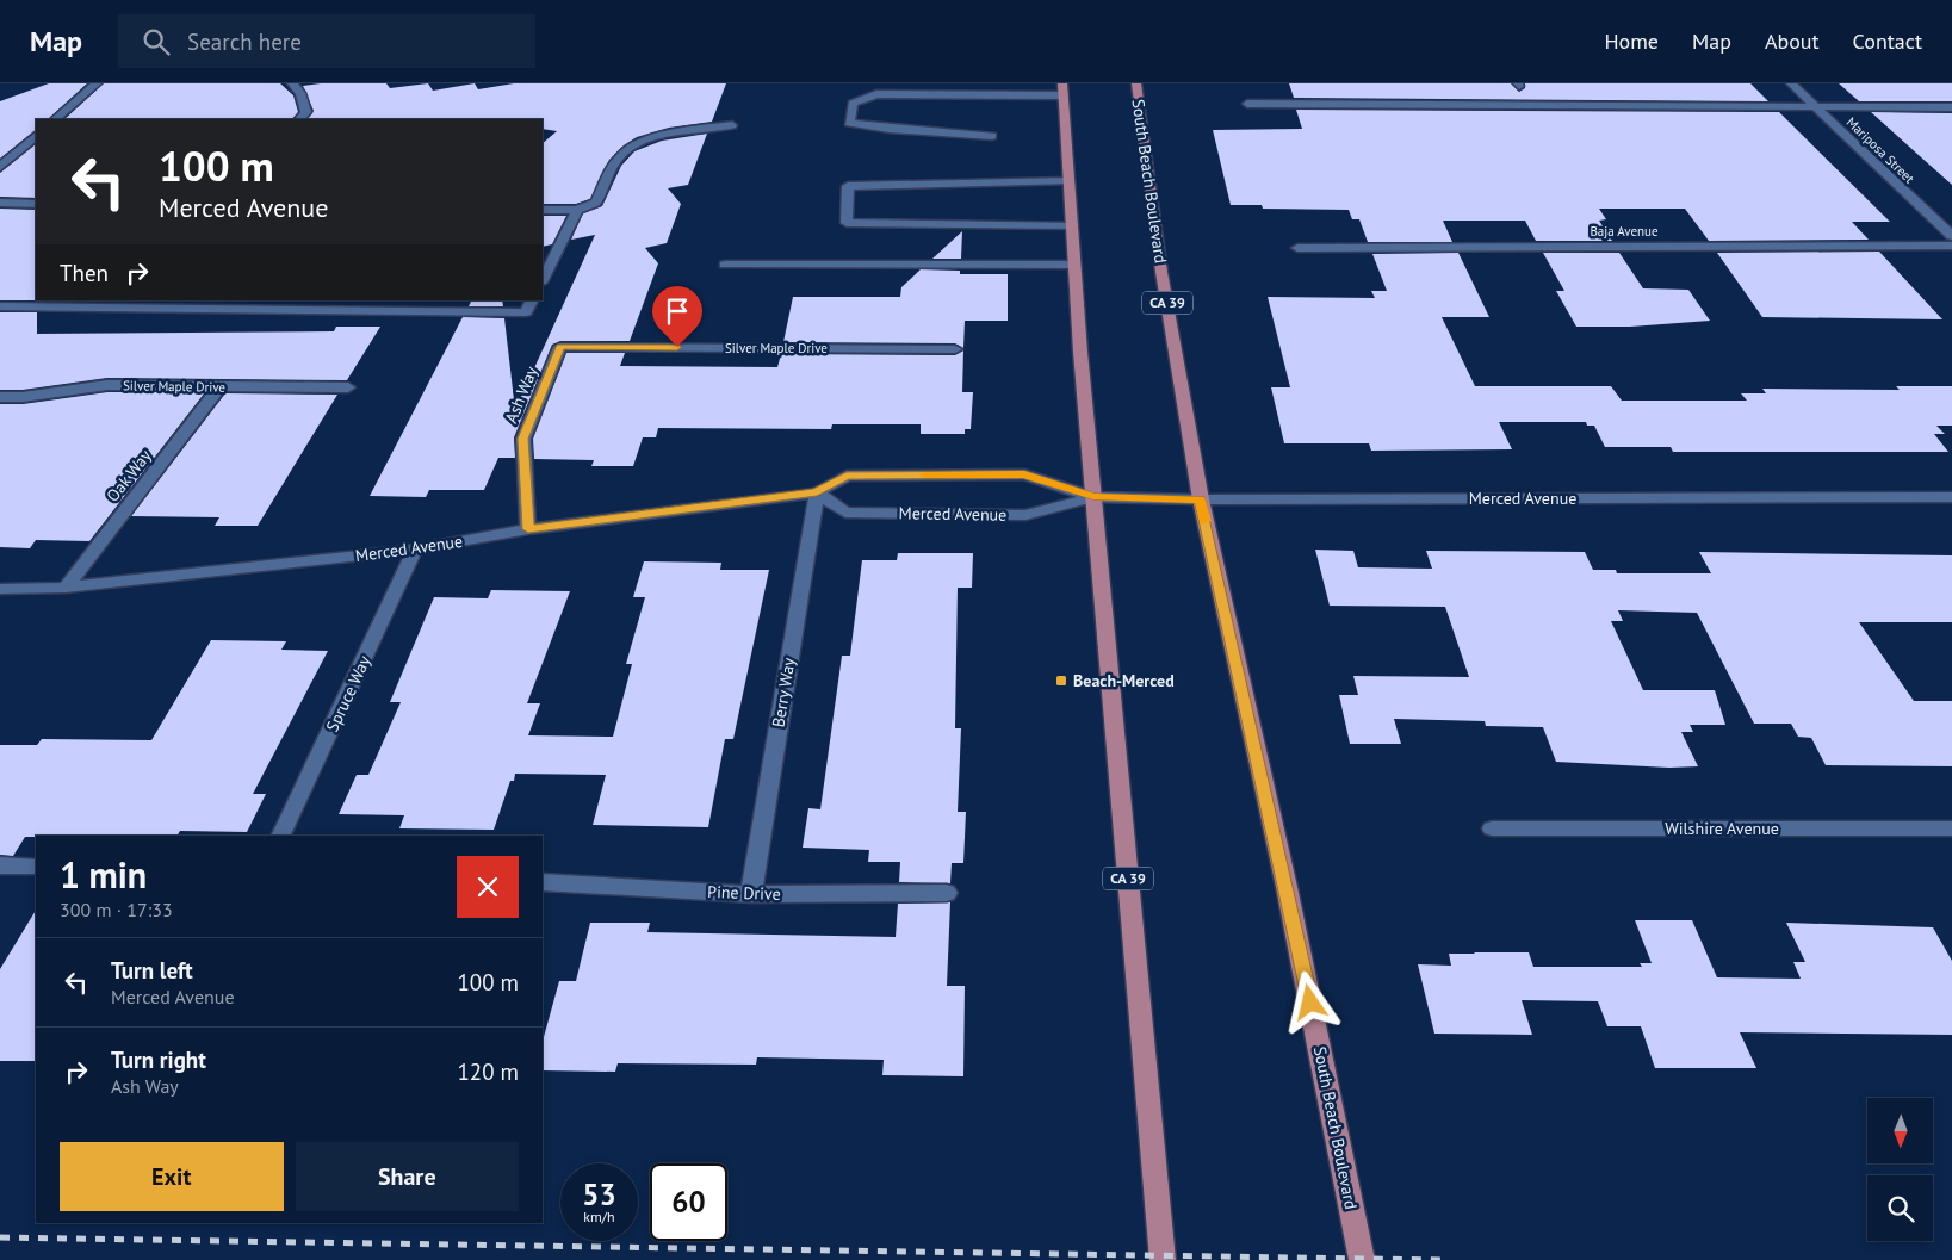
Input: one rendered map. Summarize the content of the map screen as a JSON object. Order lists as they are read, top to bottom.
{
  "streets": {
    "main road": ["South Beach Boulevard", "CA 39"],
    "street": [
      "Mariposa Street",
      "Baja Avenue",
      "Silver Maple Drive",
      "Ash Way",
      "Oak Way",
      "Merced Avenue",
      "Berry Way",
      "Spruce Way",
      "Wilshire Avenue",
      "Pine Drive"
    ]
  },
  "crossings": [
    ["South Beach Boulevard", "Merced Avenue"],
    ["CA 39", "Merced Avenue"],
    ["Silver Maple Drive", "Ash Way"],
    ["Silver Maple Drive", "Oak Way"],
    ["Ash Way", "Merced Avenue"],
    ["Oak Way", "Merced Avenue"],
    ["Merced Avenue", "Berry Way"],
    ["Merced Avenue", "Spruce Way"],
    ["Berry Way", "Pine Drive"]
  ],
  "places": {
    "transit": ["Beach-Merced"]
  },
  "north": "bottom",
  "page": {
    "header": "Map",
    "search": "Search here",
    "nav": [
      "Home",
      "Map",
      "About",
      "Contact"
    ],
    "turn": ["100 m", "Merced Avenue"],
    "then": "Then",
    "heading": ["1 min", "300 m · 17:33"],
    "list": [
      {
        "name": "Turn left",
        "note": "Merced Avenue",
        "value": "100 m"
      },
      {
        "name": "Turn right",
        "note": "Ash Way",
        "value": "120 m"
      }
    ],
    "buttons": ["Exit", "Share"],
    "speed": "53 km/h",
    "limit": "60"
  }
}
